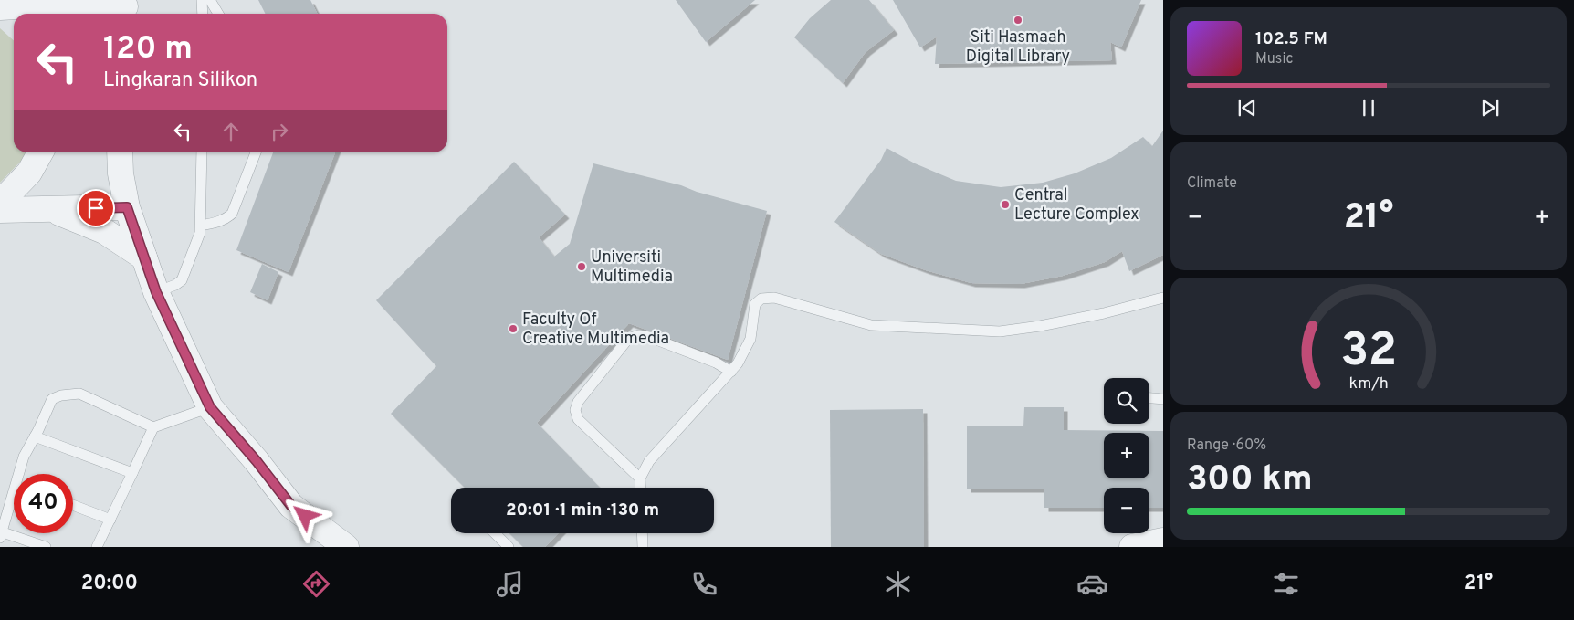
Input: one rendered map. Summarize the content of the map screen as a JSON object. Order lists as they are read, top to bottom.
{
  "places": [
    "Siti Hasmaah Digital Library",
    "Central Lecture Complex",
    "Universiti Multimedia",
    "Faculty Of Creative Multimedia"
  ],
  "page": {
    "turn": ["120 m", "Lingkaran Silikon"],
    "song": ["102.5 FM", "Music"],
    "tile": [
      "Climate",
      ["Range · 60%", "300 km"]
    ],
    "heat": ["−", "21°", "+"],
    "map_buttons": ["+", "−"],
    "limit": "40",
    "trip": "20:01 · 1 min · 130 m",
    "tabs": ["20:00", "21°"],
    "gauge": ["32", "km/h"]
  }
}
